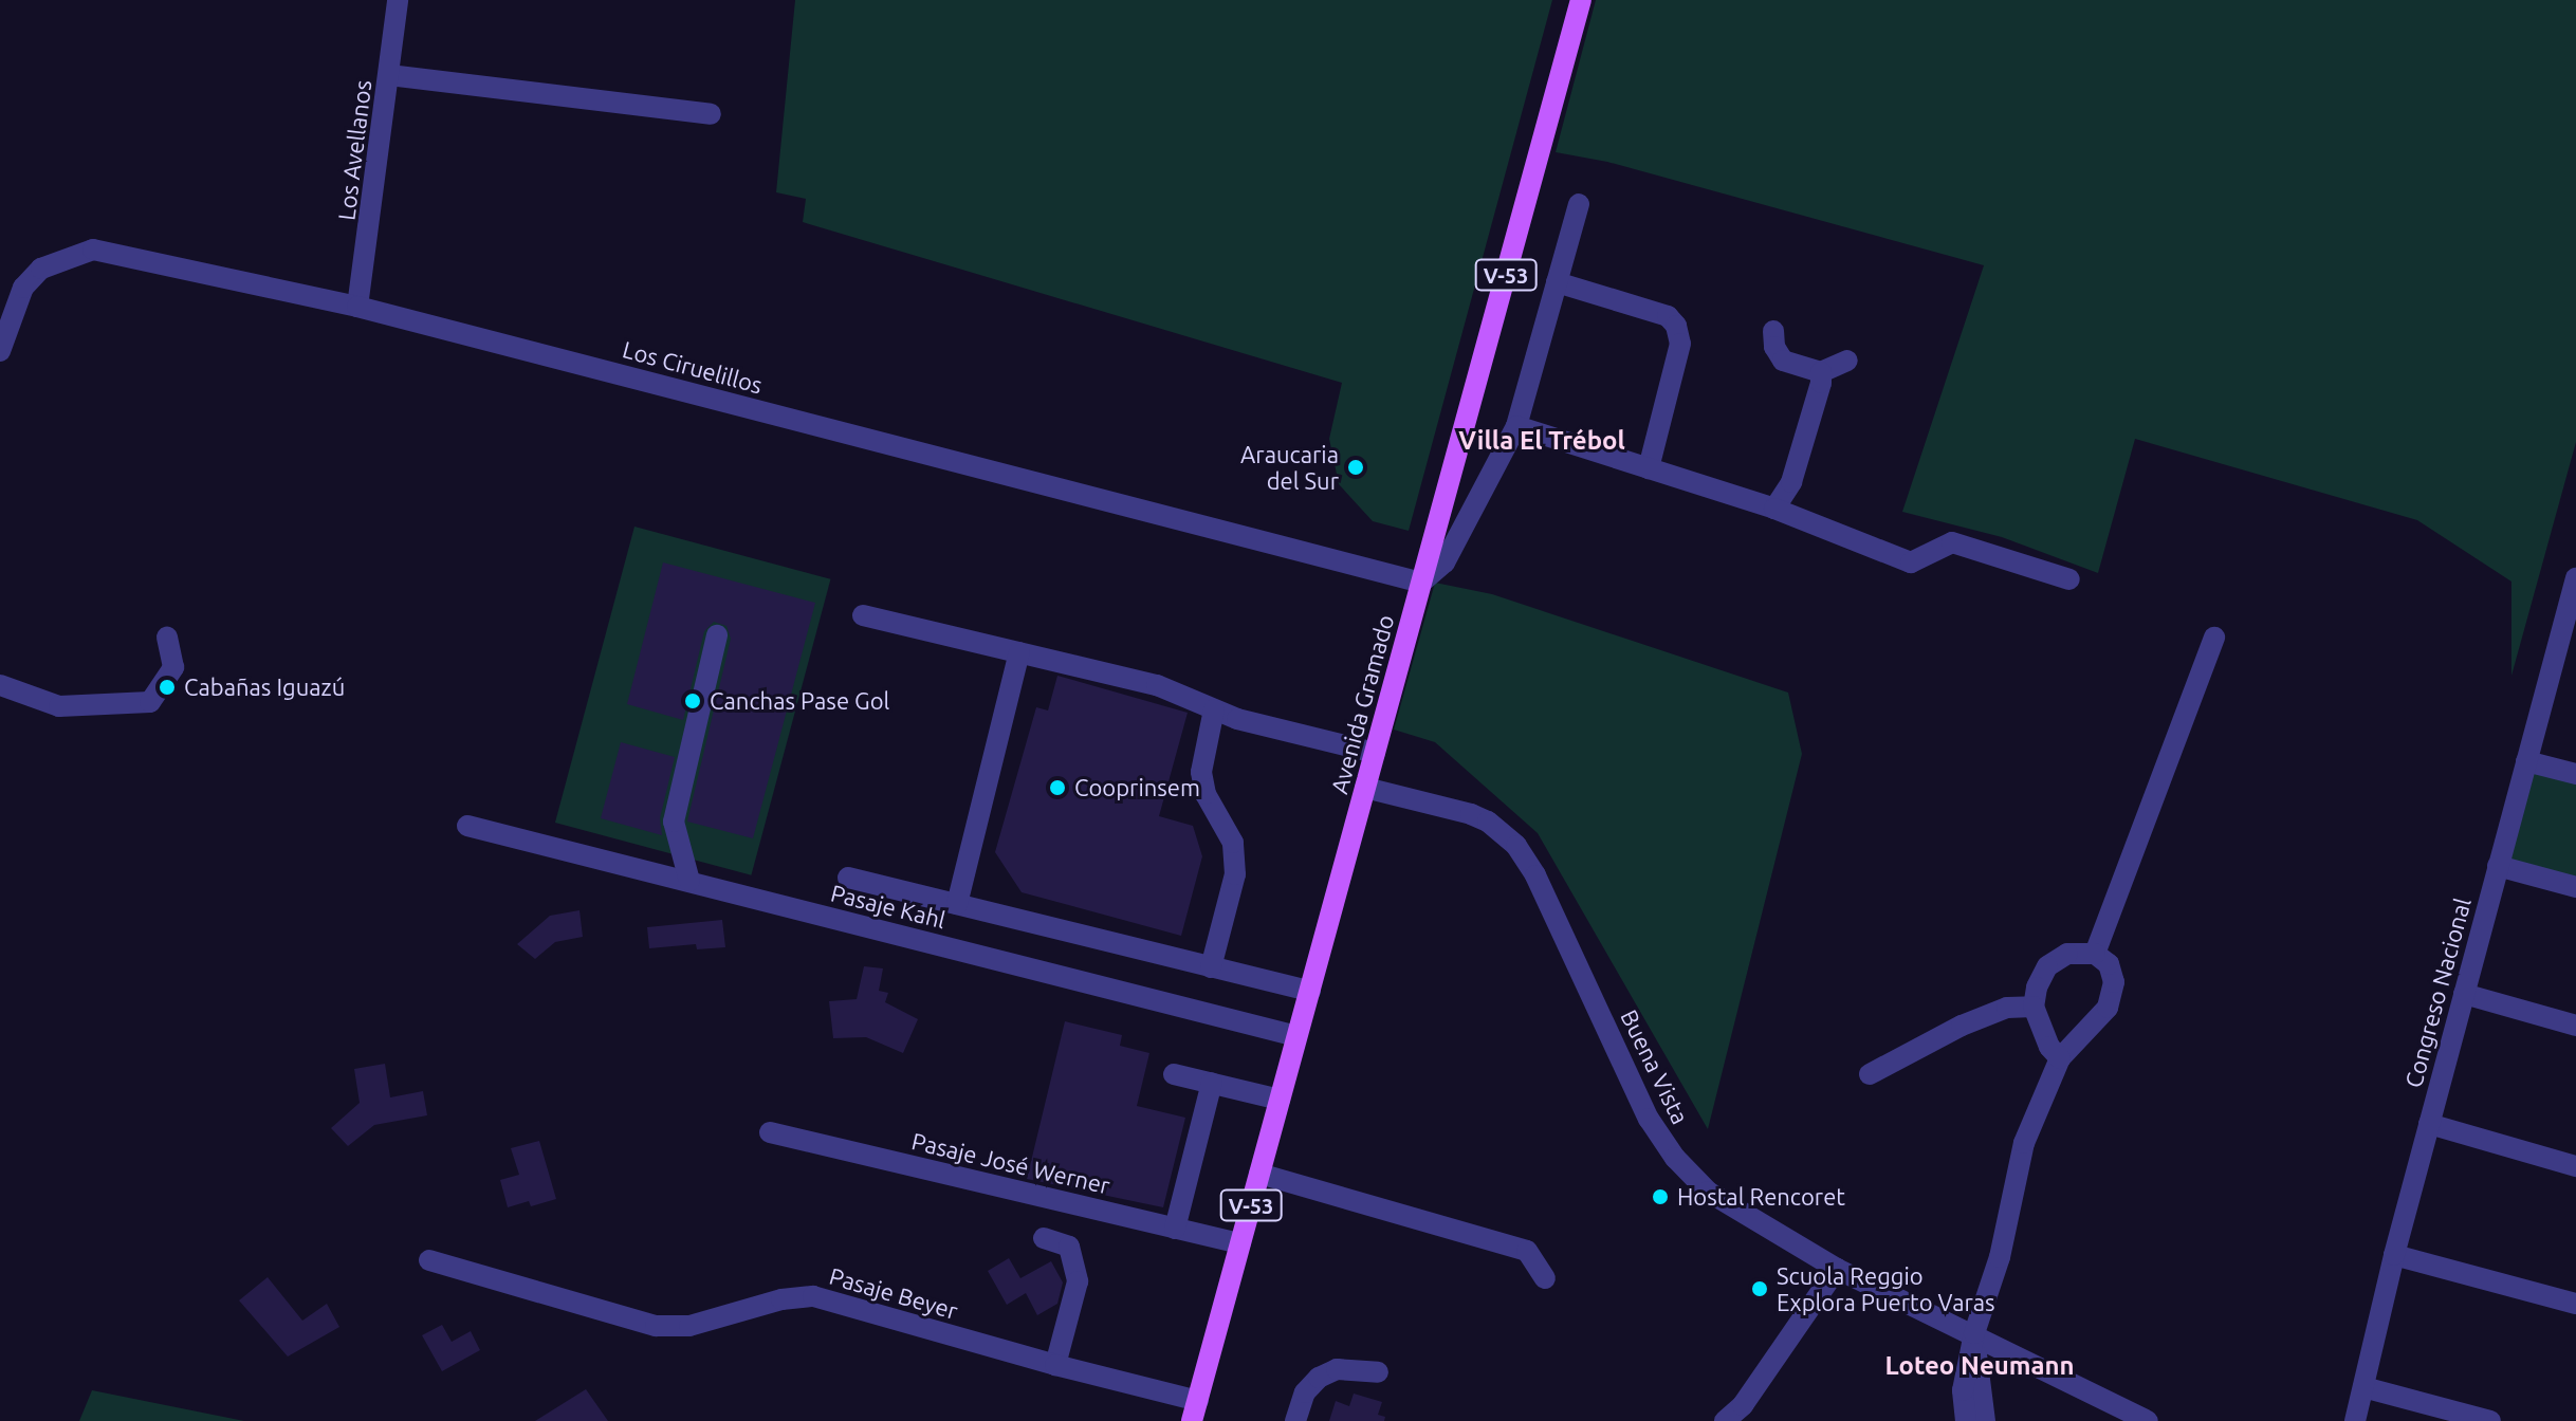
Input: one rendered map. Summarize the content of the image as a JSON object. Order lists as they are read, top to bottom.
{
  "streets": {
    "main road": ["V-53", "Avenida Gramado"],
    "street": [
      "Los Avellanos",
      "Los Ciruelillos",
      "Pasaje Kahl",
      "Congreso Nacional",
      "Buena Vista",
      "Pasaje José Werner",
      "Pasaje Beyer"
    ]
  },
  "crossings": [
    ["Los Avellanos", "Los Ciruelillos"],
    ["Los Ciruelillos", "Avenida Gramado"],
    ["Avenida Gramado", "Pasaje Kahl"],
    ["Avenida Gramado", "Buena Vista"],
    ["Avenida Gramado", "Pasaje José Werner"],
    ["Avenida Gramado", "Pasaje Beyer"]
  ],
  "districts": ["Villa El Trébol", "Loteo Neumann"],
  "places": [
    "Araucaria del Sur",
    "Cabañas Iguazú",
    "Canchas Pase Gol",
    "Cooprinsem",
    "Hostal Rencoret",
    "Scuola Reggio Explora Puerto Varas"
  ]
}
